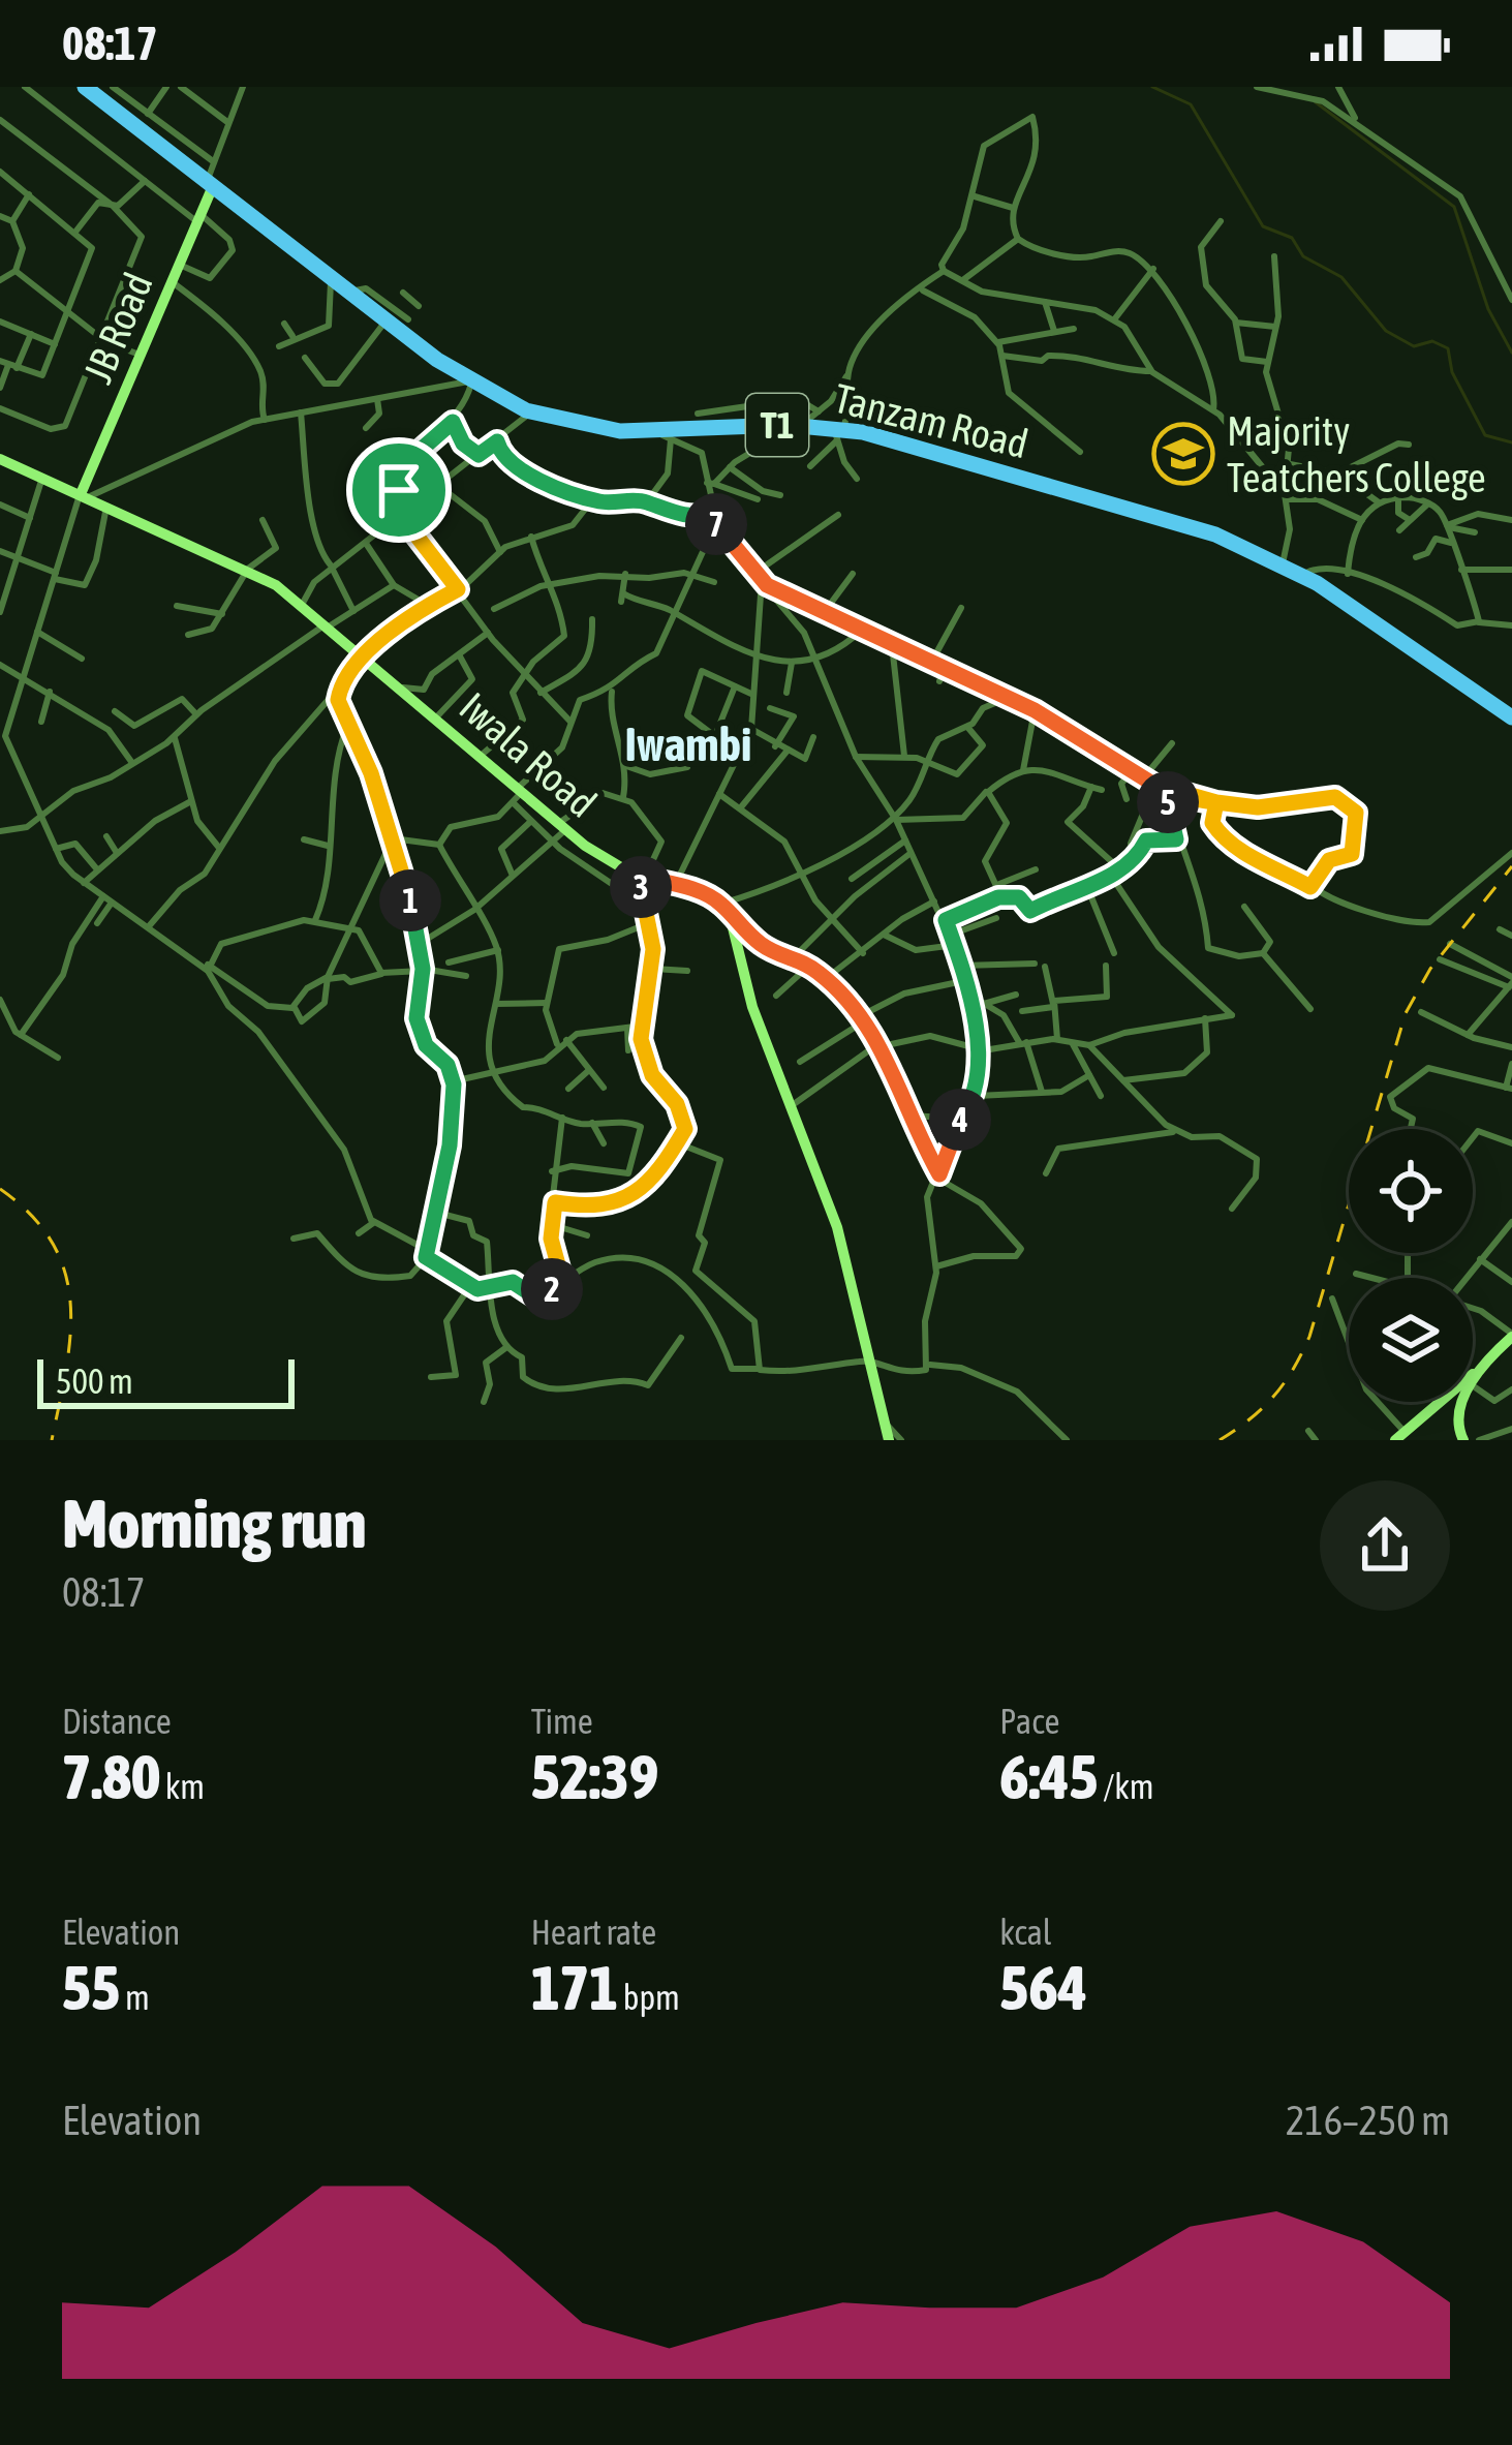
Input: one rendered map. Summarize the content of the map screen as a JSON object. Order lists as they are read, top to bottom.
{
  "streets": {
    "highway": ["Tanzam Road", "T1"],
    "street": ["JB Road", "Iwala Road"]
  },
  "crossings": [
    ["JB Road", "Tanzam Road"],
    ["JB Road", "Iwala Road"]
  ],
  "districts": ["Iwambi"],
  "places": {
    "school or university": ["Majority Teatchers College"]
  },
  "scale_bar": "500 m",
  "page": {
    "status": "08:17",
    "pins": [
      "7",
      "5",
      "3",
      "1",
      "4",
      "2"
    ],
    "scale": "500 m",
    "heading": ["Morning run", "08:17"],
    "stats": [
      ["Distance", "7.80 km"],
      ["Time", "52:39"],
      ["Pace", "6:45 /km"],
      ["Elevation", "55 m"],
      ["Heart rate", "171 bpm"],
      ["kcal", "564"]
    ],
    "chart": ["Elevation", "216–250 m"]
  }
}
